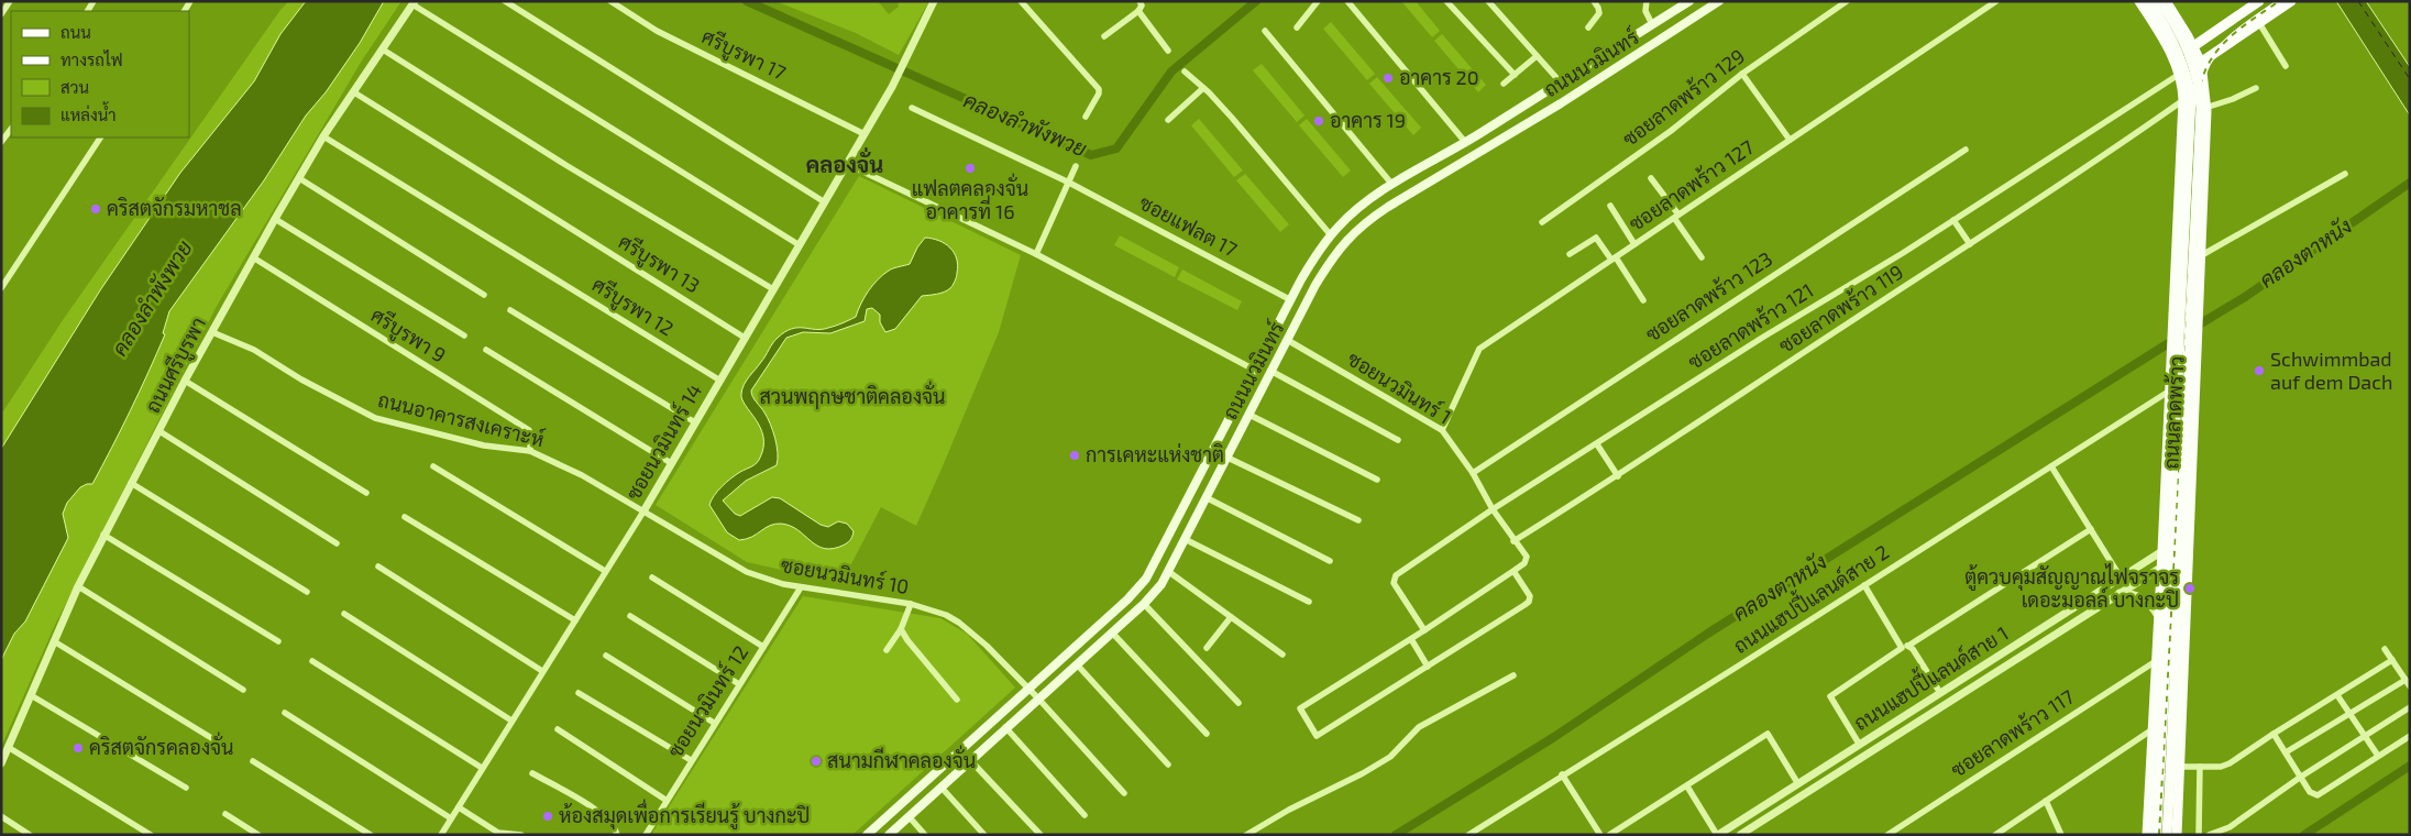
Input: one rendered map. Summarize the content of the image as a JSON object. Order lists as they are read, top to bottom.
{
  "streets": {
    "main road": ["ถนนนวมินทร์", "ถนนลาดพร้าว"],
    "street": [
      "ศรีบูรพา 17",
      "ซอยลาดพร้าว 129",
      "ซอยลาดพร้าว 127",
      "ซอยแฟลต 17",
      "ศรีบูรพา 13",
      "ซอยลาดพร้าว 123",
      "ศรีบูรพา 12",
      "ซอยลาดพร้าว 119",
      "ซอยลาดพร้าว 121",
      "ศรีบูรพา 9",
      "ถนนศรีบูรพา",
      "ซอยนวมินทร์ 1",
      "ถนนอาคารสงเคราะห์",
      "ซอยนวมินทร์ 14",
      "ซอยนวมินทร์ 10",
      "ถนนแฮปปี้แลนด์สาย 2",
      "ถนนแฮปปี้แลนด์สาย 1",
      "ซอยนวมินทร์ 12",
      "ซอยลาดพร้าว 117"
    ]
  },
  "crossings": [
    ["ศรีบูรพา 17", "ซอยนวมินทร์ 14"],
    ["ถนนนวมินทร์", "ซอยแฟลต 17"],
    ["ถนนนวมินทร์", "ซอยนวมินทร์ 1"],
    ["ถนนนวมินทร์", "ซอยนวมินทร์ 10"],
    ["ซอยลาดพร้าว 127", "ซอยนวมินทร์ 1"],
    ["ศรีบูรพา 13", "ถนนศรีบูรพา"],
    ["ศรีบูรพา 13", "ซอยนวมินทร์ 14"],
    ["ซอยลาดพร้าว 123", "ซอยนวมินทร์ 1"],
    ["ศรีบูรพา 12", "ถนนศรีบูรพา"],
    ["ศรีบูรพา 12", "ซอยนวมินทร์ 14"],
    ["ซอยลาดพร้าว 119", "ซอยนวมินทร์ 1"],
    ["ซอยลาดพร้าว 119", "ถนนลาดพร้าว"],
    ["ซอยลาดพร้าว 121", "ซอยนวมินทร์ 1"],
    ["ซอยลาดพร้าว 121", "ถนนลาดพร้าว"],
    ["ศรีบูรพา 9", "ถนนศรีบูรพา"],
    ["ศรีบูรพา 9", "ถนนอาคารสงเคราะห์"],
    ["ถนนศรีบูรพา", "ถนนอาคารสงเคราะห์"],
    ["ถนนลาดพร้าว", "ถนนแฮปปี้แลนด์สาย 2"],
    ["ถนนลาดพร้าว", "ถนนแฮปปี้แลนด์สาย 1"],
    ["ถนนลาดพร้าว", "ซอยลาดพร้าว 117"],
    ["ถนนอาคารสงเคราะห์", "ซอยนวมินทร์ 14"],
    ["ถนนอาคารสงเคราะห์", "ซอยนวมินทร์ 10"],
    ["ซอยนวมินทร์ 14", "ซอยนวมินทร์ 10"],
    ["ซอยนวมินทร์ 10", "ซอยนวมินทร์ 12"]
  ],
  "districts": ["คลองจั่น"],
  "water": ["คลองลำพังพวย", "คลองตาหนัง"],
  "parks": ["สวนพฤกษชาติคลองจั่น"],
  "places": [
    "อาคาร 20",
    "อาคาร 19",
    "แฟลตคลองจั่น อาคารที่ 16",
    "คริสตจักรมหาชล",
    "Schwimmbad auf dem Dach",
    "การเคหะแห่งชาติ",
    "ตู้ควบคุมสัญญาณไฟจราจร เดอะมอลล์ บางกะปิ",
    "คริสตจักรคลองจั่น",
    "สนามกีฬาคลองจั่น",
    "ห้องสมุดเพื่อการเรียนรู้ บางกะปิ"
  ],
  "legend": [
    "ถนน",
    "ทางรถไฟ",
    "สวน",
    "แหล่งน้ำ"
  ]
}
